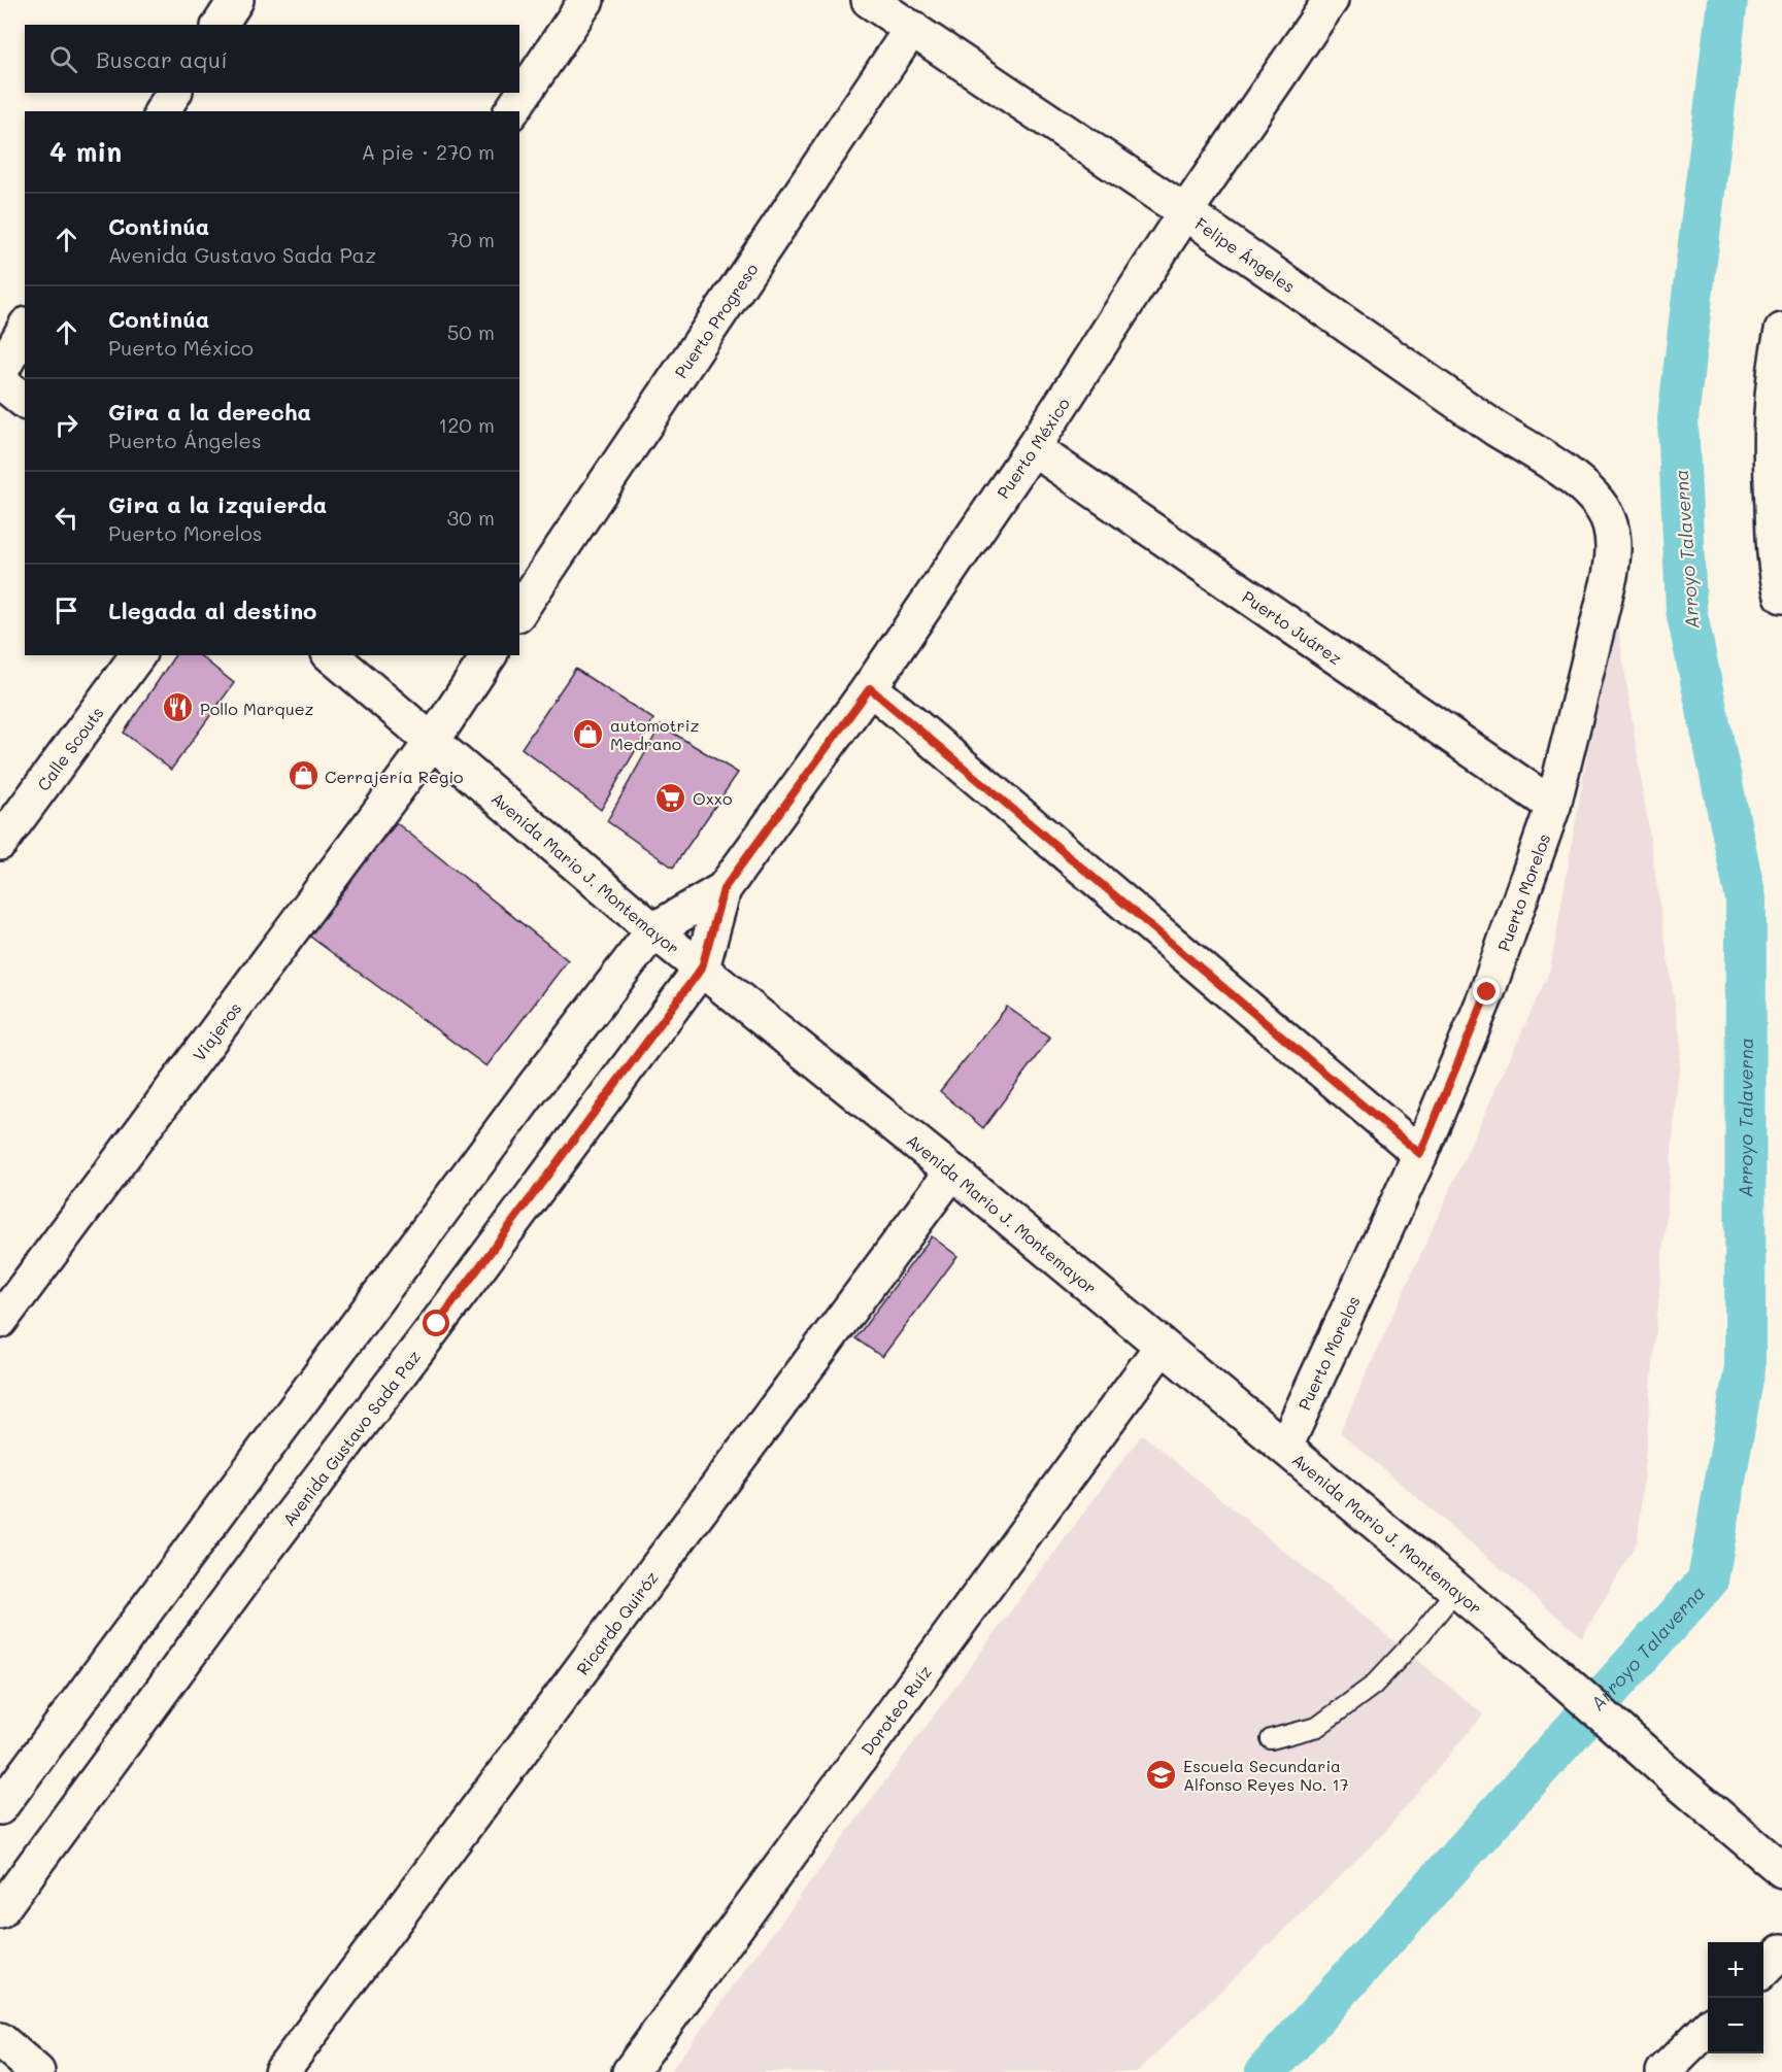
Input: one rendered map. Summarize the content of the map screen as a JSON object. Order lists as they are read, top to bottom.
{
  "streets": {
    "street": [
      "Felipe Ángeles",
      "Puerto Progreso",
      "Puerto México",
      "Puerto Juárez",
      "Calle Scouts",
      "Avenida Mario J. Montemayor",
      "Puerto Morelos",
      "Viajeros",
      "Avenida Gustavo Sada Paz",
      "Ricardo Quiróz",
      "Doroteo Ruíz"
    ]
  },
  "crossings": [
    ["Felipe Ángeles", "Puerto Progreso"],
    ["Felipe Ángeles", "Puerto México"],
    ["Felipe Ángeles", "Puerto Morelos"],
    ["Puerto México", "Puerto Juárez"],
    ["Puerto México", "Avenida Mario J. Montemayor"],
    ["Puerto México", "Avenida Gustavo Sada Paz"],
    ["Puerto Juárez", "Puerto Morelos"],
    ["Avenida Mario J. Montemayor", "Puerto Morelos"],
    ["Avenida Mario J. Montemayor", "Viajeros"],
    ["Avenida Mario J. Montemayor", "Avenida Gustavo Sada Paz"],
    ["Avenida Mario J. Montemayor", "Ricardo Quiróz"],
    ["Avenida Mario J. Montemayor", "Doroteo Ruíz"]
  ],
  "water": ["Arroyo Talaverna"],
  "places": {
    "restaurant": ["Pollo Marquez"],
    "shop": ["automotriz Medrano", "Cerrajería Regio"],
    "supermarket": ["Oxxo"],
    "school or university": ["Escuela Secundaria Alfonso Reyes No. 17"]
  },
  "page": {
    "search": "Buscar aquí",
    "heading": ["4 min", "A pie · 270 m"],
    "list": [
      ["Continúa", "Avenida Gustavo Sada Paz", "70 m"],
      ["Continúa", "Puerto México", "50 m"],
      ["Gira a la derecha", "Puerto Ángeles", "120 m"],
      ["Gira a la izquierda", "Puerto Morelos", "30 m"],
      "Llegada al destino"
    ],
    "map_buttons": ["+", "−"]
  }
}
